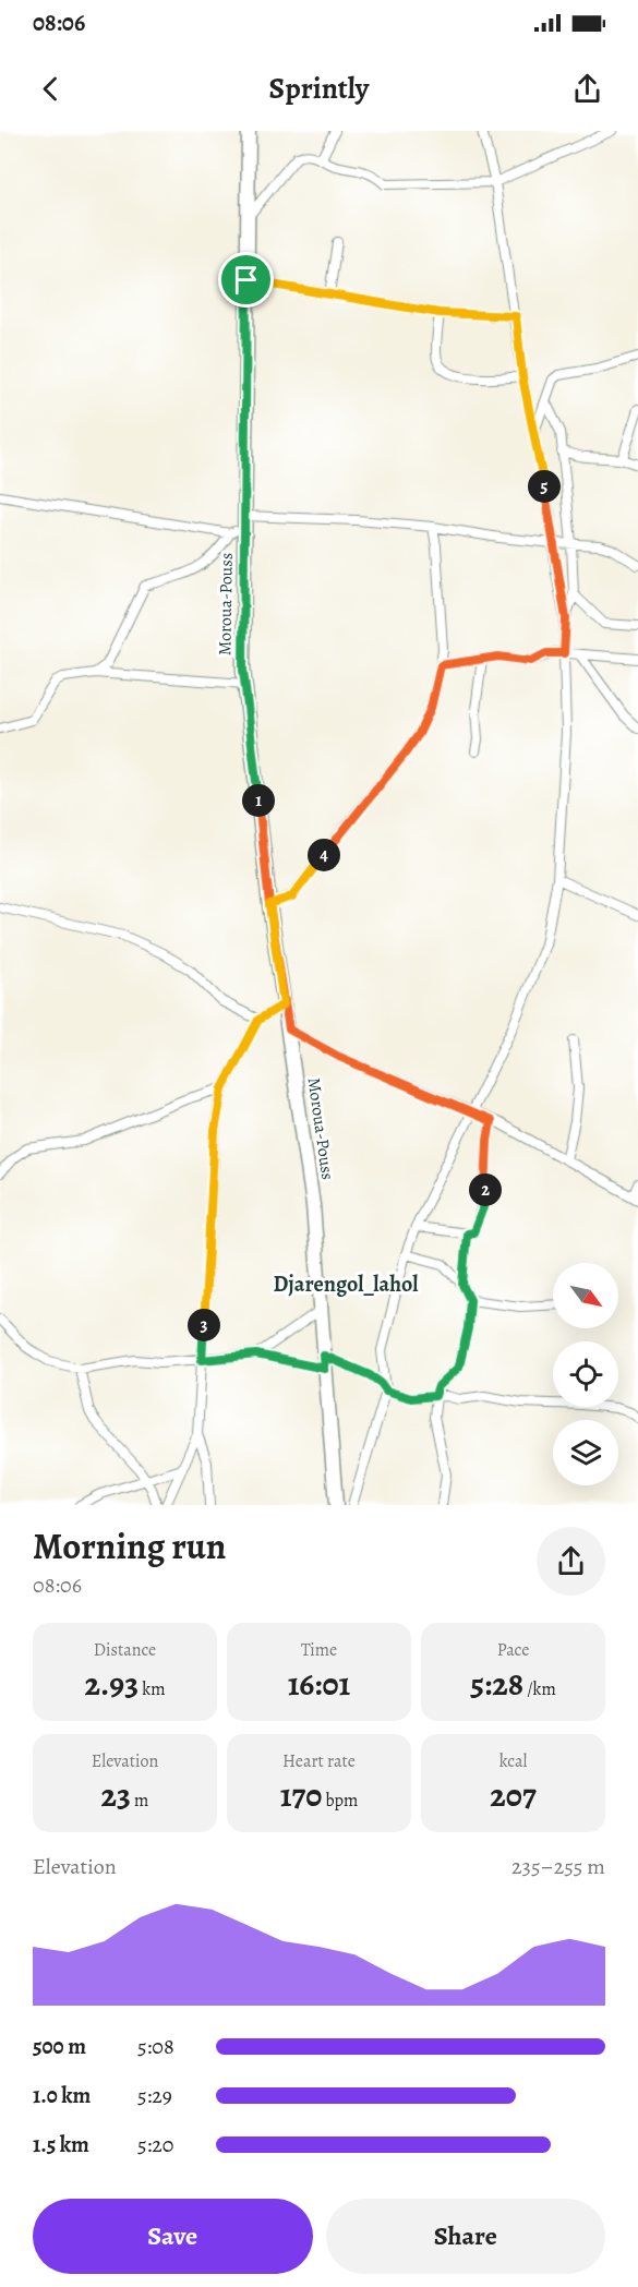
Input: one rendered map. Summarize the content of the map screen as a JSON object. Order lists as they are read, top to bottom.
{
  "streets": {
    "main road": ["Moroua-Pouss"]
  },
  "districts": ["Djarengol_lahol"],
  "north": "bottom right",
  "page": {
    "status": "08:06",
    "header": "Sprintly",
    "pins": [
      "5",
      "1",
      "4",
      "2",
      "3"
    ],
    "heading": ["Morning run", "08:06"],
    "stats": [
      ["Distance", "2.93 km"],
      ["Time", "16:01"],
      ["Pace", "5:28 /km"],
      ["Elevation", "23 m"],
      ["Heart rate", "170 bpm"],
      ["kcal", "207"]
    ],
    "chart": ["Elevation", "235–255 m"],
    "list": [
      {
        "name": "500 m",
        "note": "5:08"
      },
      {
        "name": "1.0 km",
        "note": "5:29"
      },
      {
        "name": "1.5 km",
        "note": "5:20"
      }
    ],
    "buttons": ["Save", "Share"]
  }
}
